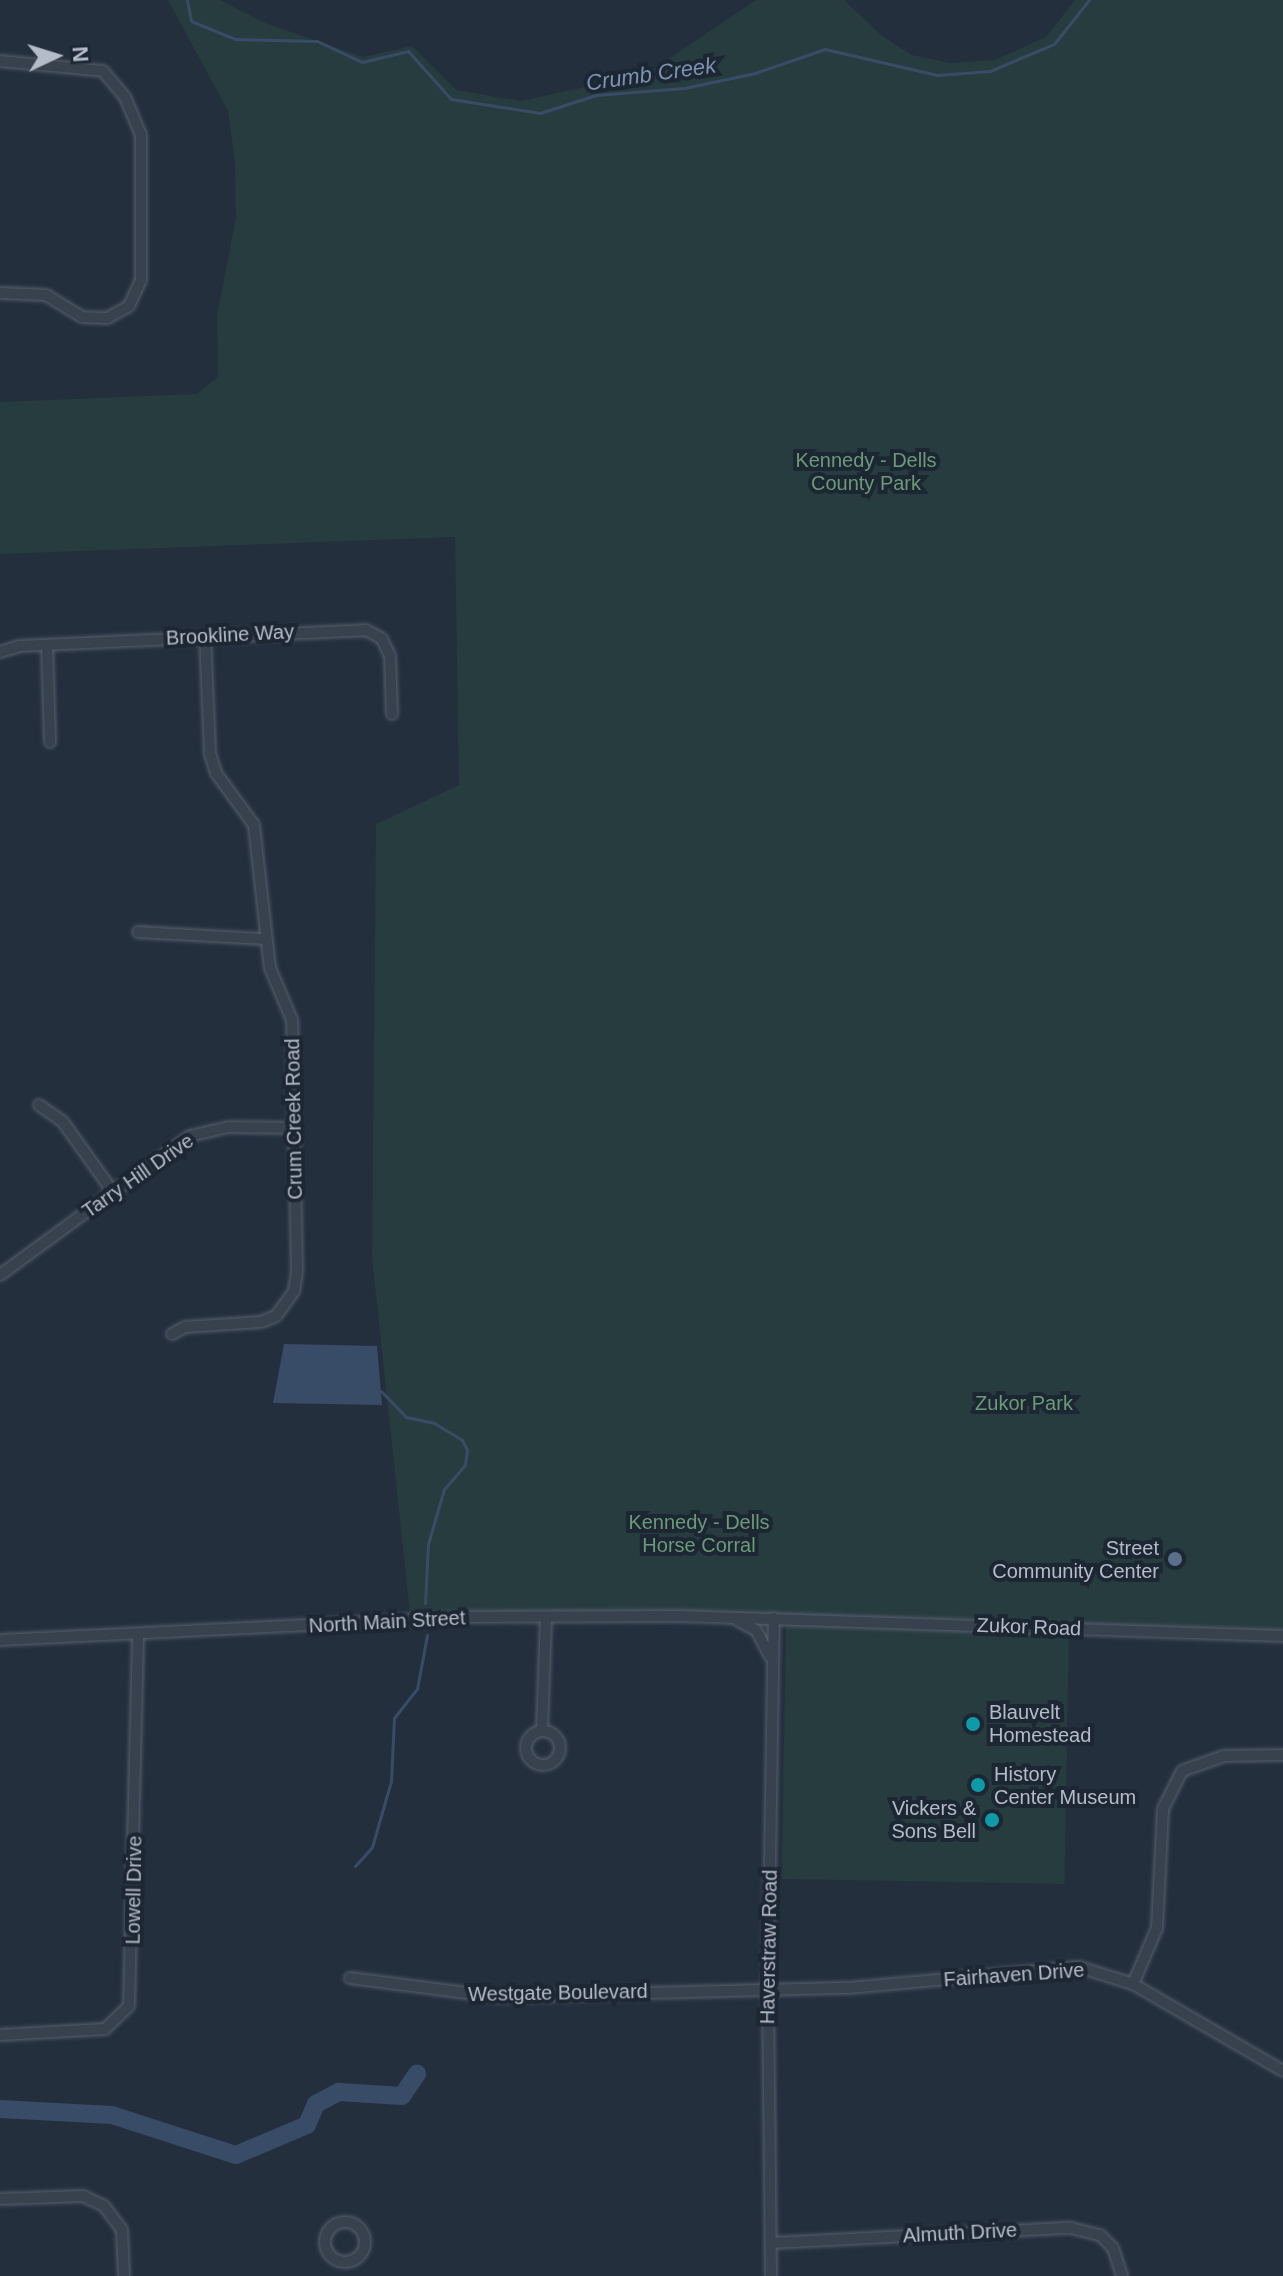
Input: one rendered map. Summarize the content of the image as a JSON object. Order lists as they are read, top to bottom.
{
  "streets": {
    "street": [
      "Brookline Way",
      "Crum Creek Road",
      "Tarry Hill Drive",
      "North Main Street",
      "Zukor Road",
      "Lowell Drive",
      "Haverstraw Road",
      "Fairhaven Drive",
      "Westgate Boulevard",
      "Almuth Drive"
    ]
  },
  "crossings": [
    ["Brookline Way", "Crum Creek Road"],
    ["Crum Creek Road", "Tarry Hill Drive"],
    ["North Main Street", "Zukor Road"],
    ["North Main Street", "Lowell Drive"],
    ["North Main Street", "Haverstraw Road"],
    ["Zukor Road", "Haverstraw Road"],
    ["Haverstraw Road", "Fairhaven Drive"],
    ["Haverstraw Road", "Westgate Boulevard"],
    ["Haverstraw Road", "Almuth Drive"],
    ["Fairhaven Drive", "Westgate Boulevard"]
  ],
  "water": ["Crumb Creek"],
  "parks": ["Kennedy - Dells County Park", "Zukor Park", "Kennedy - Dells Horse Corral"],
  "places": [
    "Street Community Center",
    "Blauvelt Homestead",
    "History Center Museum",
    "Vickers & Sons Bell"
  ],
  "north": "right"
}
